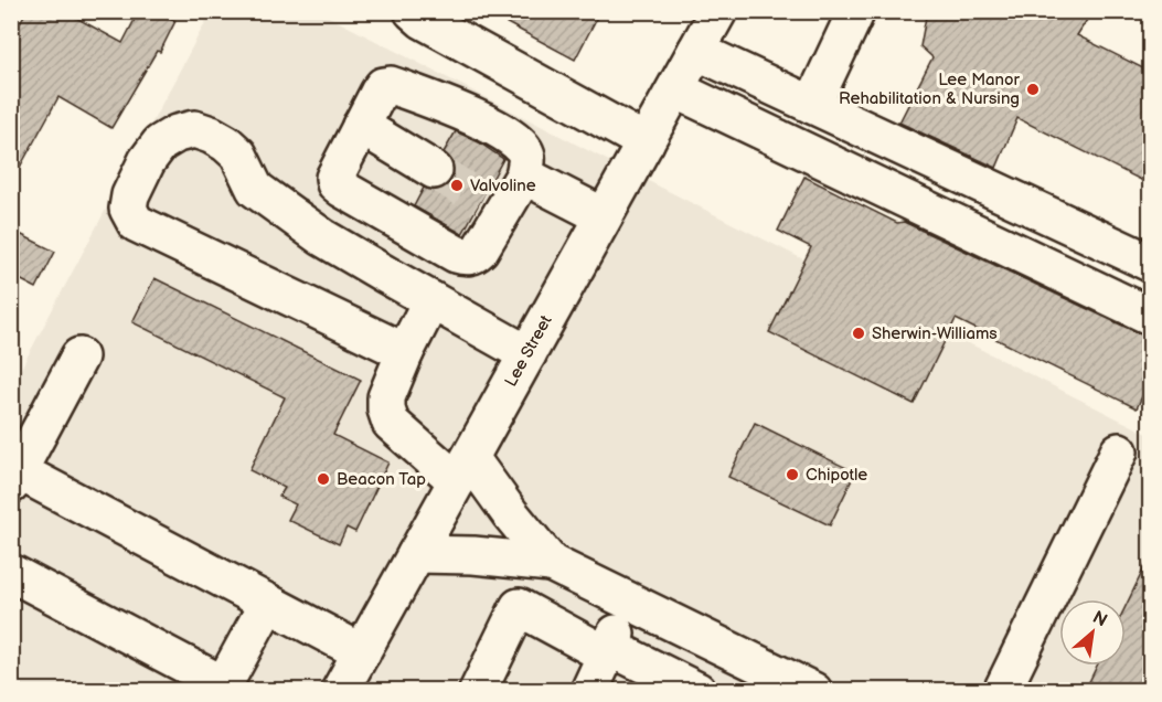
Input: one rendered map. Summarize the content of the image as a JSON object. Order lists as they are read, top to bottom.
{
  "streets": {
    "main road": ["Lee Street"]
  },
  "places": [
    "Lee Manor Rehabilitation & Nursing",
    "Valvoline",
    "Sherwin-Williams",
    "Chipotle",
    "Beacon Tap"
  ],
  "north": "top right"
}
